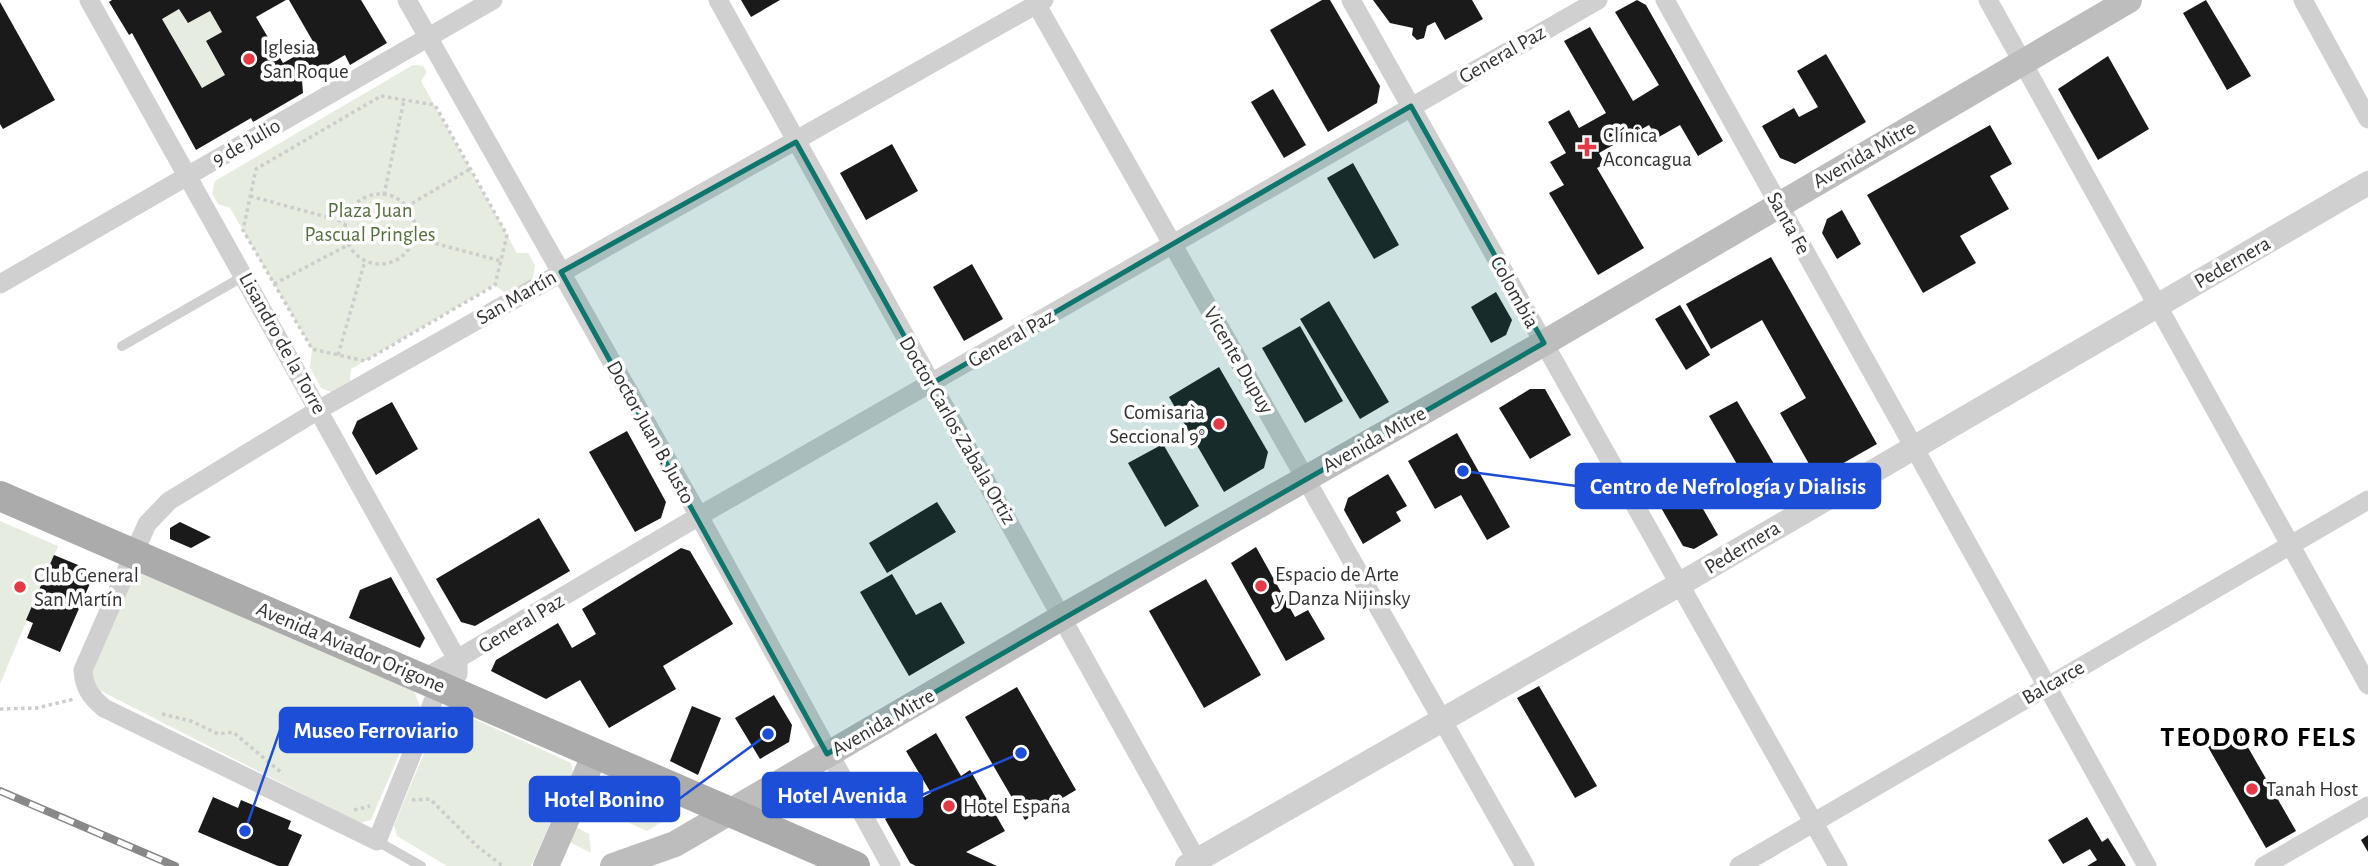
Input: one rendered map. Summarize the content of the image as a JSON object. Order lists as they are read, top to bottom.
{
  "streets": {
    "main road": ["Avenida Mitre", "Avenida Aviador Origone"],
    "street": [
      "General Paz",
      "9 de Julio",
      "Santa Fe",
      "Pedernera",
      "Colombia",
      "San Martín",
      "Lisandro de la Torre",
      "Vicente Dupuy",
      "Doctor Carlos Zabala Ortiz",
      "Doctor Juan B. Justo",
      "Balcarce"
    ]
  },
  "crossings": [
    ["General Paz", "Colombia"],
    ["General Paz", "Lisandro de la Torre"],
    ["General Paz", "Vicente Dupuy"],
    ["General Paz", "Doctor Carlos Zabala Ortiz"],
    ["General Paz", "Doctor Juan B. Justo"],
    ["General Paz", "Avenida Aviador Origone"],
    ["9 de Julio", "Lisandro de la Torre"],
    ["9 de Julio", "Doctor Juan B. Justo"],
    ["Avenida Mitre", "Santa Fe"],
    ["Avenida Mitre", "Colombia"],
    ["Avenida Mitre", "Vicente Dupuy"],
    ["Avenida Mitre", "Doctor Carlos Zabala Ortiz"],
    ["Avenida Mitre", "Doctor Juan B. Justo"],
    ["Avenida Mitre", "Avenida Aviador Origone"],
    ["Santa Fe", "Pedernera"],
    ["Pedernera", "Colombia"],
    ["Pedernera", "Vicente Dupuy"],
    ["Pedernera", "Doctor Carlos Zabala Ortiz"],
    ["Colombia", "Balcarce"],
    ["San Martín", "Lisandro de la Torre"],
    ["San Martín", "Vicente Dupuy"],
    ["San Martín", "Doctor Carlos Zabala Ortiz"],
    ["San Martín", "Doctor Juan B. Justo"],
    ["San Martín", "Avenida Aviador Origone"],
    ["Lisandro de la Torre", "Avenida Aviador Origone"]
  ],
  "districts": ["TEODORO FELS"],
  "parks": ["Plaza Juan Pascual Pringles"],
  "places": {
    "other": [
      "Iglesia San Roque",
      "Comisarìa Seccional 9°",
      "Centro de Nefrología y Dialisis",
      "Espacio de Arte y Danza Nijinsky",
      "Club General San Martín",
      "Hotel Bonino",
      "Hotel Avenida",
      "Tanah Host",
      "Hotel España",
      "Museo Ferroviario"
    ],
    "health": ["Clínica Aconcagua"]
  }
}
